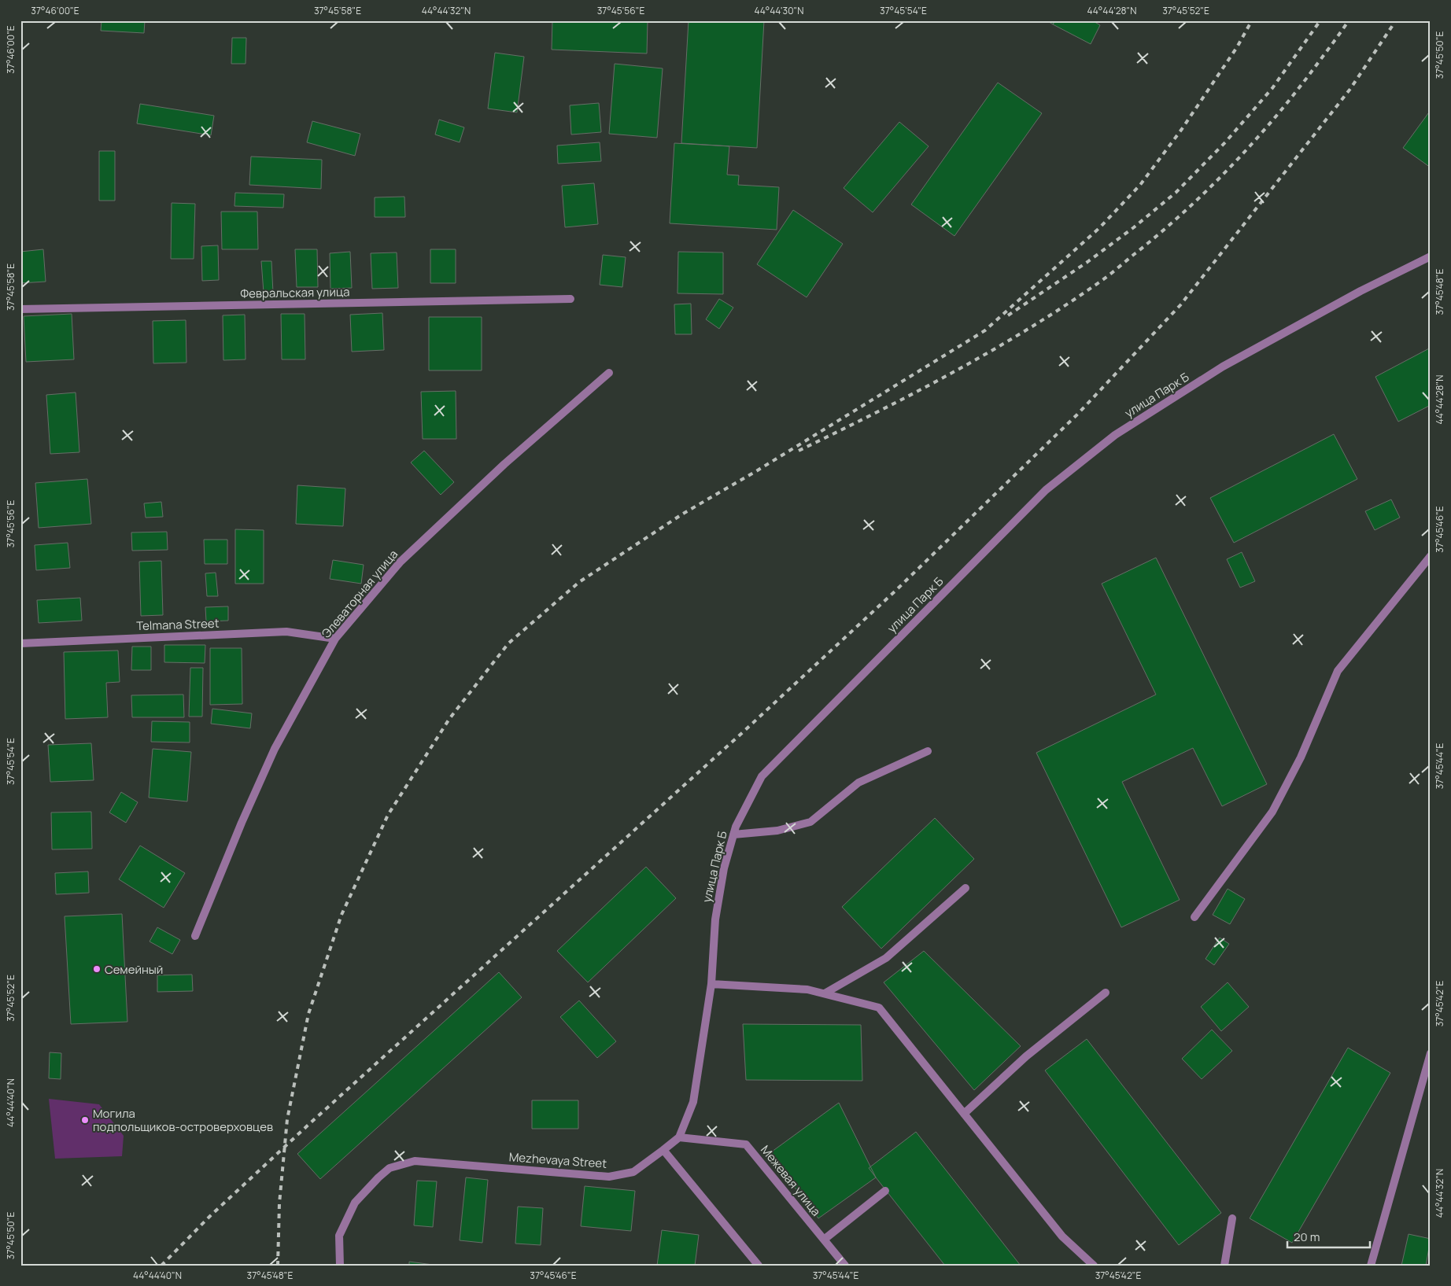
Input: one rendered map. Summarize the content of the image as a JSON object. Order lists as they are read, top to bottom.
{
  "streets": {
    "street": [
      "Февральская улица",
      "улица Парк Б",
      "Элеваторная улица",
      "Telmana Street",
      "Mezhevaya Street",
      "Межевая улица"
    ]
  },
  "crossings": [
    ["улица Парк Б", "Межевая улица"],
    ["Элеваторная улица", "Telmana Street"]
  ],
  "places": ["Семейный", "Могила подпольщиков-островерховцев"],
  "scale_bar": "20 m",
  "coordinates": [
    "37°46'00\"E",
    "37°45'58\"E",
    "44°44'32\"N",
    "37°45'56\"E",
    "44°44'30\"N",
    "37°45'54\"E",
    "44°44'28\"N",
    "37°45'52\"E",
    "37°45'50\"E",
    "37°45'48\"E",
    "37°45'46\"E",
    "37°45'44\"E",
    "37°45'42\"E",
    "44°44'40\"N"
  ]
}
